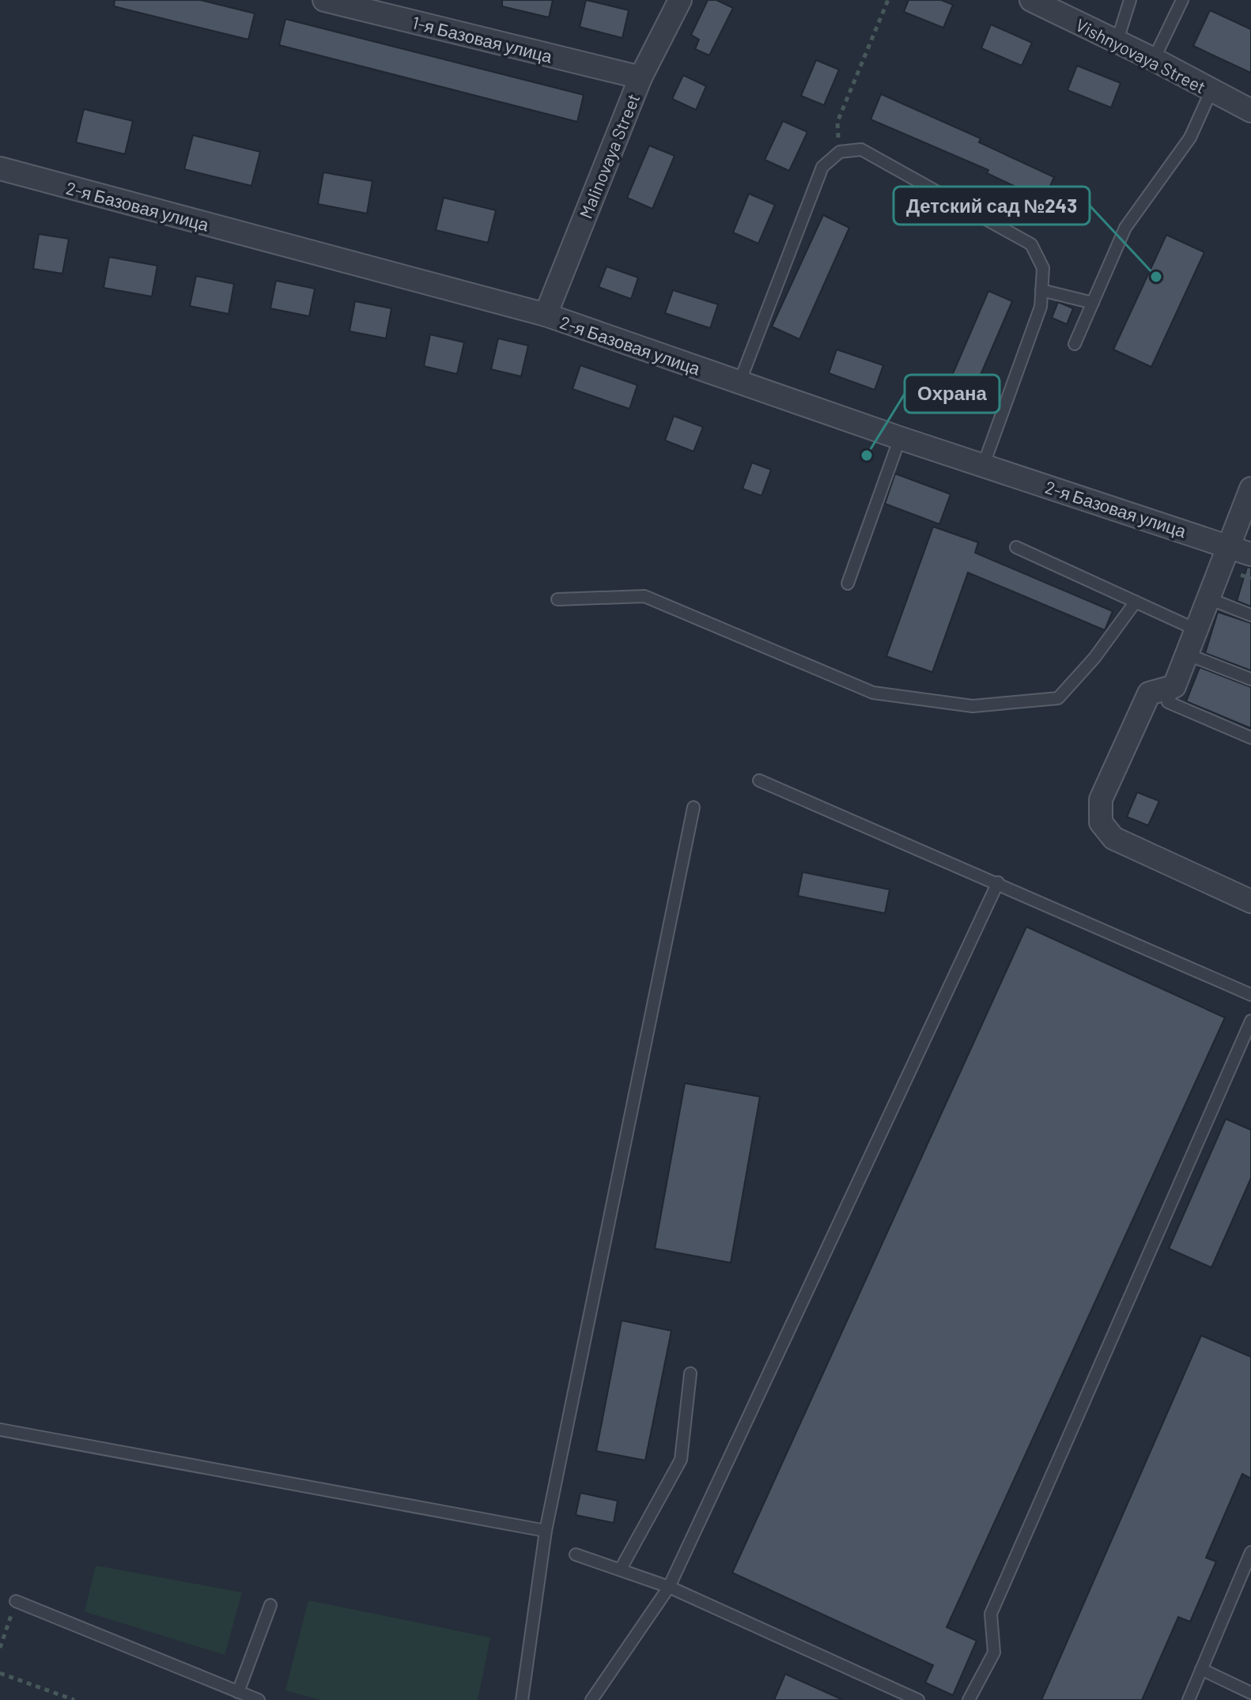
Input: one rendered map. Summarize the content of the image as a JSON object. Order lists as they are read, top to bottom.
{
  "streets": {
    "street": [
      "1-я Базовая улица",
      "Vishnyovaya Street",
      "Malinovaya Street",
      "2-я Базовая улица"
    ]
  },
  "crossings": [
    ["1-я Базовая улица", "Malinovaya Street"],
    ["Malinovaya Street", "2-я Базовая улица"]
  ],
  "places": ["Детский сад №243", "Охрана"]
}
